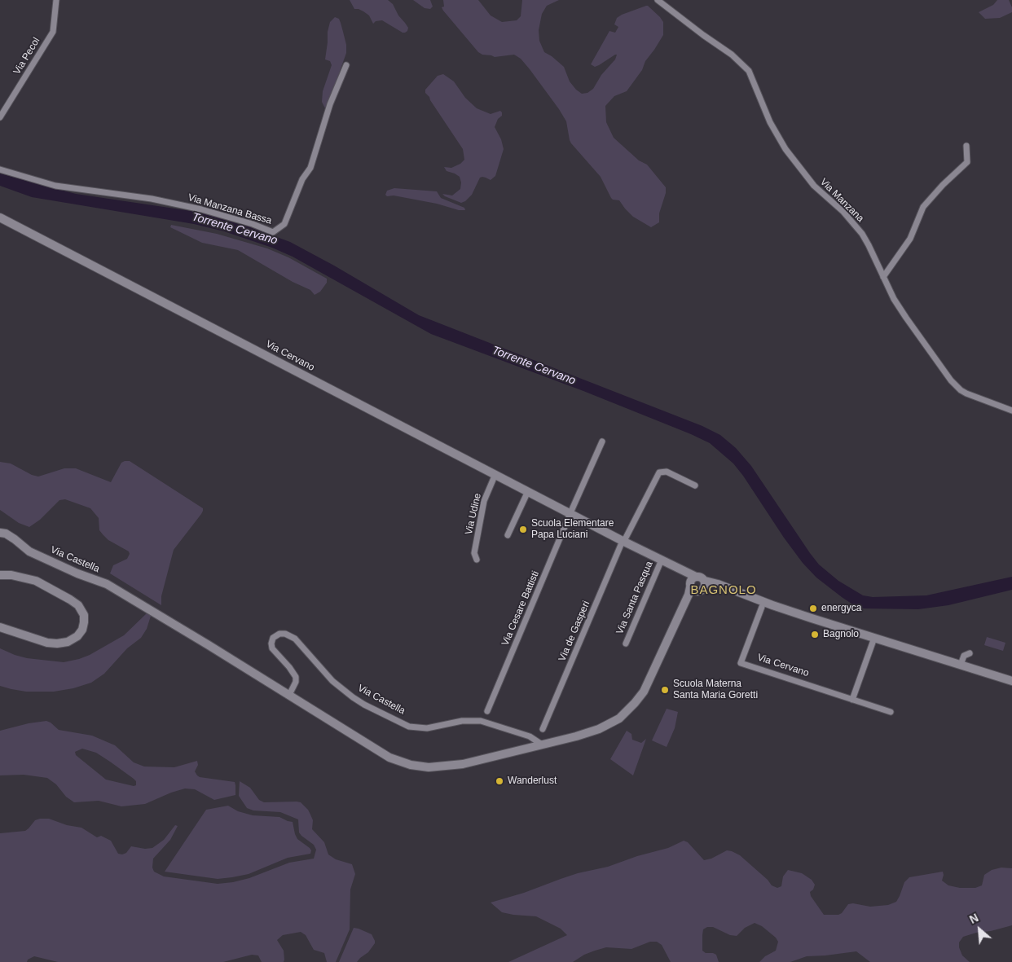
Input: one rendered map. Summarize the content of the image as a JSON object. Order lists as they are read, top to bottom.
{
  "streets": {
    "main road": ["Via Cervano", "Via Castella"],
    "street": [
      "Via Pecol",
      "Via Manzana",
      "Via Manzana Bassa",
      "Via Udine",
      "Via Santa Pasqua",
      "Via Cesare Battisti",
      "Via de Gasperi"
    ]
  },
  "crossings": [
    ["Via Cervano", "Via Udine"],
    ["Via Cervano", "Via Santa Pasqua"],
    ["Via Cervano", "Via Cesare Battisti"],
    ["Via Cervano", "Via de Gasperi"]
  ],
  "districts": ["BAGNOLO"],
  "water": ["Torrente Cervano"],
  "places": [
    "Scuola Elementare Papa Luciani",
    "energyca",
    "Bagnolo",
    "Scuola Materna Santa Maria Goretti",
    "Wanderlust"
  ],
  "north": "top left"
}
